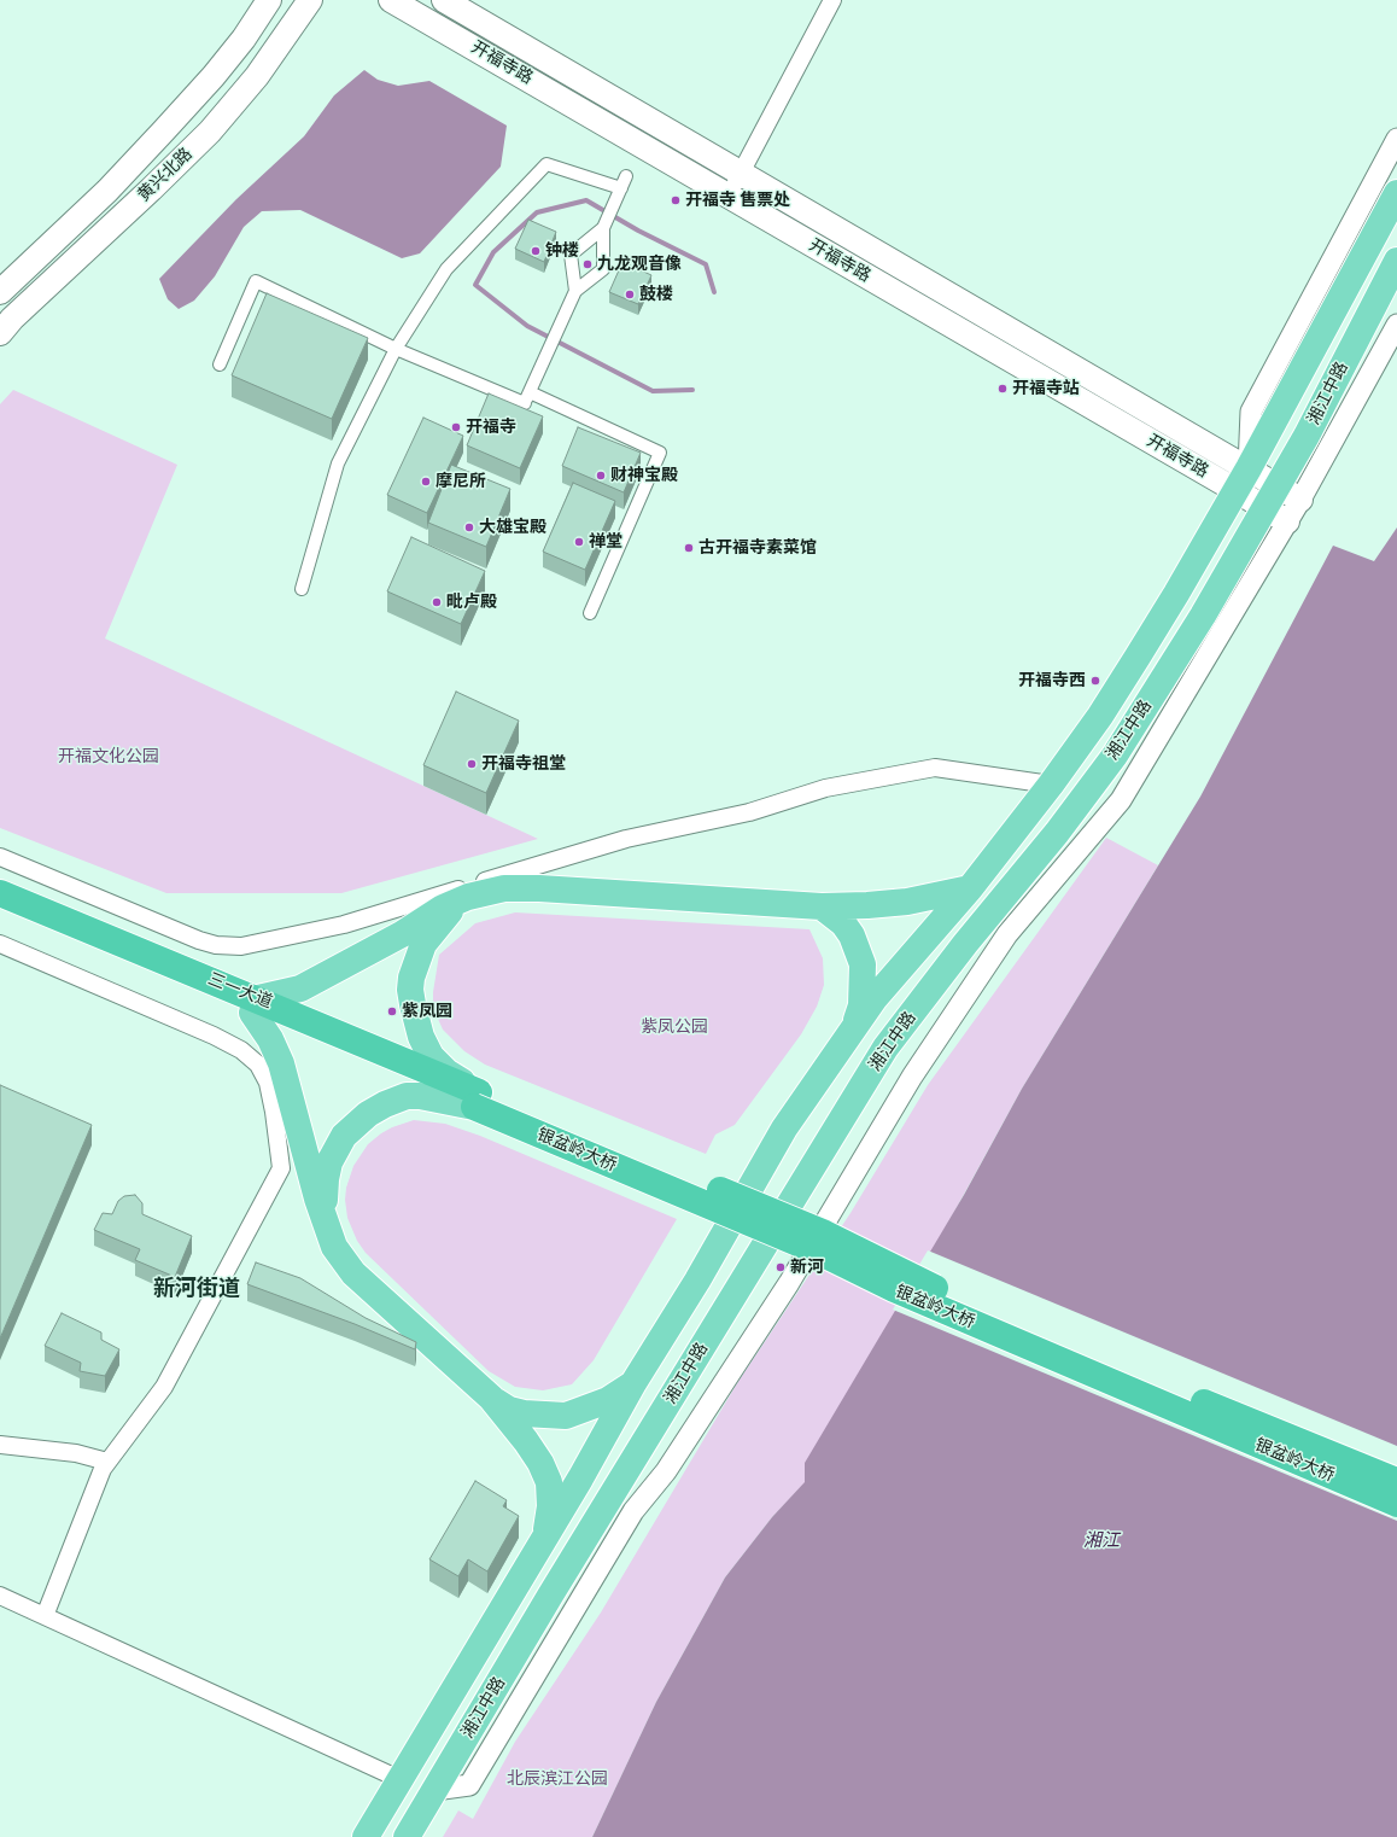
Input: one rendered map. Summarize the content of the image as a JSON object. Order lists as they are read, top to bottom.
{
  "streets": {
    "highway": ["三一大道", "银盆岭大桥"],
    "main road": ["开福寺路", "黄兴北路", "湘江中路"]
  },
  "crossings": [
    ["开福寺路", "湘江中路"],
    ["三一大道", "银盆岭大桥"]
  ],
  "districts": ["新河街道"],
  "water": ["湘江"],
  "parks": ["开福文化公园", "紫凤公园", "北辰滨江公园"],
  "places": [
    "开福寺 售票处",
    "钟楼",
    "九龙观音像",
    "鼓楼",
    "开福寺站",
    "开福寺",
    "财神宝殿",
    "摩尼所",
    "大雄宝殿",
    "禅堂",
    "古开福寺素菜馆",
    "毗卢殿",
    "开福寺西",
    "开福寺祖堂",
    "紫凤园",
    "新河"
  ]
}
